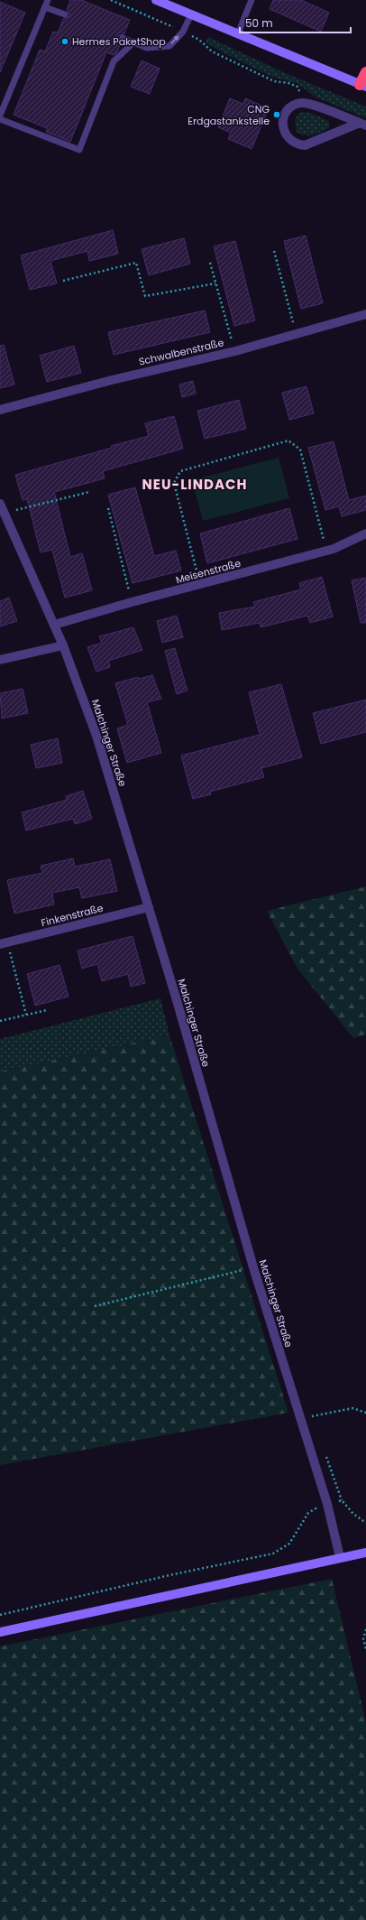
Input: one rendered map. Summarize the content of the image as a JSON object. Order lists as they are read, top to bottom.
{
  "streets": {
    "street": [
      "Schwalbenstraße",
      "Meisenstraße",
      "Malchinger Straße",
      "Finkenstraße"
    ]
  },
  "crossings": [
    ["Meisenstraße", "Malchinger Straße"],
    ["Malchinger Straße", "Finkenstraße"]
  ],
  "districts": ["NEU-LINDACH"],
  "places": ["Hermes PaketShop", "CNG Erdgastankstelle"],
  "scale_bar": "50 m"
}
